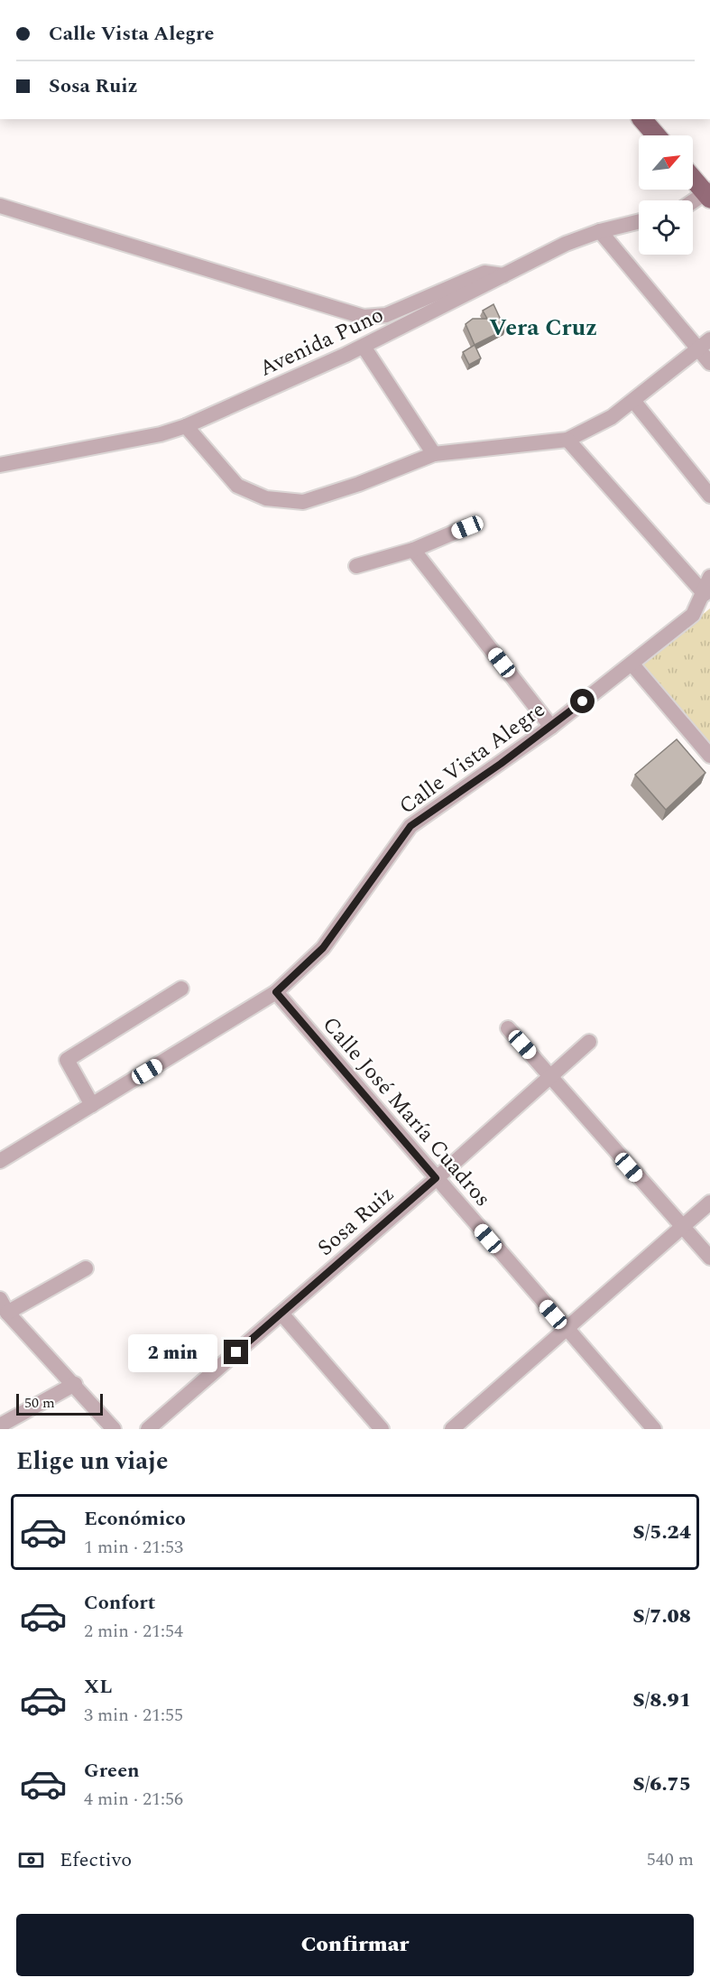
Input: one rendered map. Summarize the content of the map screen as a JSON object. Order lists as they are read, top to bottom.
{
  "streets": {
    "street": [
      "Avenida Puno",
      "Calle Vista Alegre",
      "Calle José María Cuadros",
      "Sosa Ruiz"
    ]
  },
  "crossings": [
    ["Calle Vista Alegre", "Calle José María Cuadros"],
    ["Calle José María Cuadros", "Sosa Ruiz"]
  ],
  "districts": ["Vera Cruz"],
  "scale_bar": "50 m",
  "north": "top right",
  "page": {
    "banner": ["Calle Vista Alegre", "Sosa Ruiz"],
    "bubble": "2 min",
    "scale": "50 m",
    "heading": "Elige un viaje",
    "list": [
      {
        "name": "Económico",
        "note": "1 min · 21:53",
        "value": "S/5.24"
      },
      {
        "name": "Confort",
        "note": "2 min · 21:54",
        "value": "S/7.08"
      },
      {
        "name": "XL",
        "note": "3 min · 21:55",
        "value": "S/8.91"
      },
      {
        "name": "Green",
        "note": "4 min · 21:56",
        "value": "S/6.75"
      }
    ],
    "pay": ["Efectivo", "540 m"],
    "buttons": "Confirmar"
  }
}
